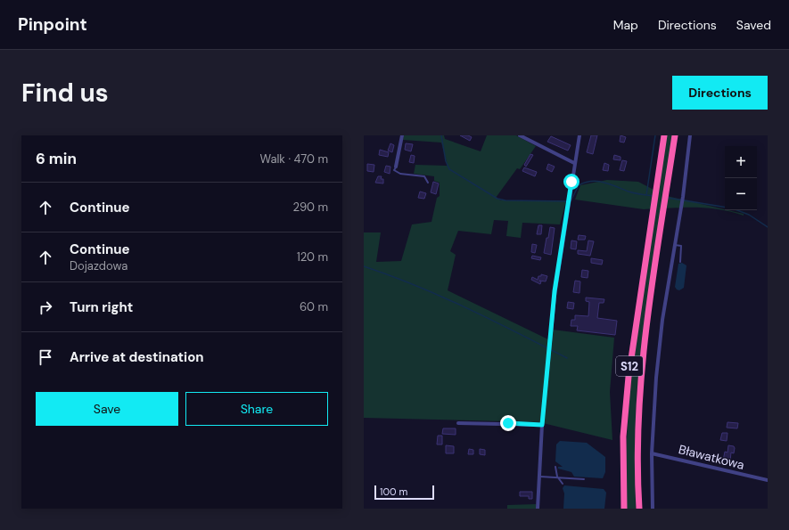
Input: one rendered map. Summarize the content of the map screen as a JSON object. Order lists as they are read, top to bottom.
{
  "streets": {
    "highway": ["S12"],
    "street": ["Bławatkowa"]
  },
  "scale_bar": "100 m",
  "page": {
    "header": "Pinpoint",
    "nav": ["Map", "Directions", "Saved"],
    "buttons": [
      "Directions",
      ["Save", "Share"]
    ],
    "title": "Find us",
    "heading": ["6 min", "Walk · 470 m"],
    "map_buttons": ["+", "−"],
    "list": [
      ["Continue", "290 m"],
      ["Continue", "Dojazdowa", "120 m"],
      ["Turn right", "60 m"],
      "Arrive at destination"
    ],
    "scale": "100 m"
  }
}
